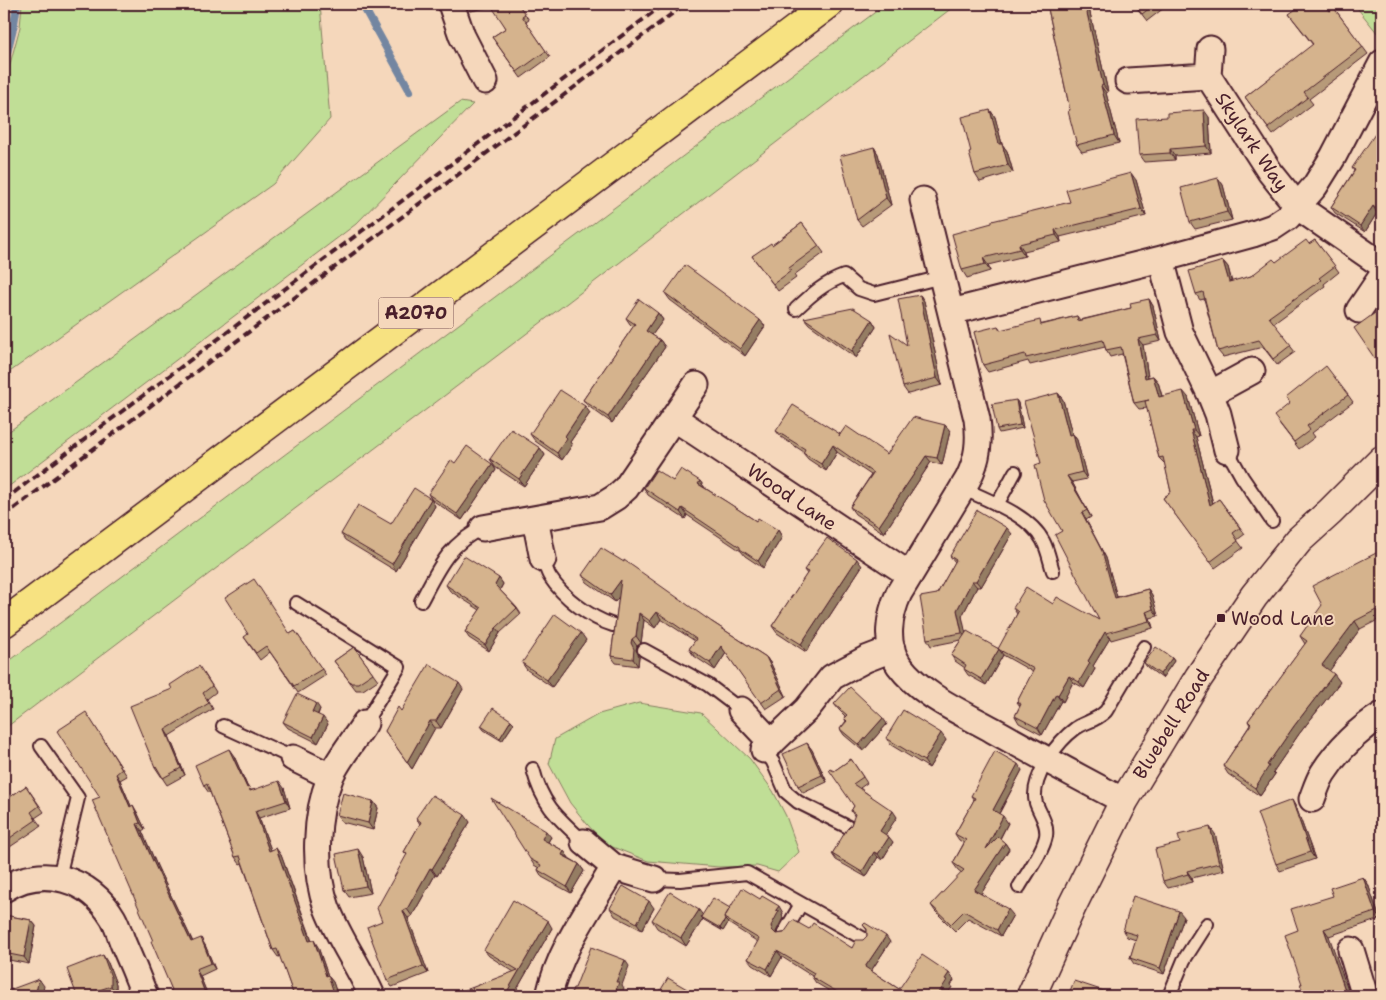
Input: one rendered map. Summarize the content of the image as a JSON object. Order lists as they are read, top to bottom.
{
  "streets": {
    "highway": ["A2070"],
    "street": ["Skylark Way", "Wood Lane", "Bluebell Road"]
  },
  "places": {
    "transit": ["Wood Lane"]
  }
}
